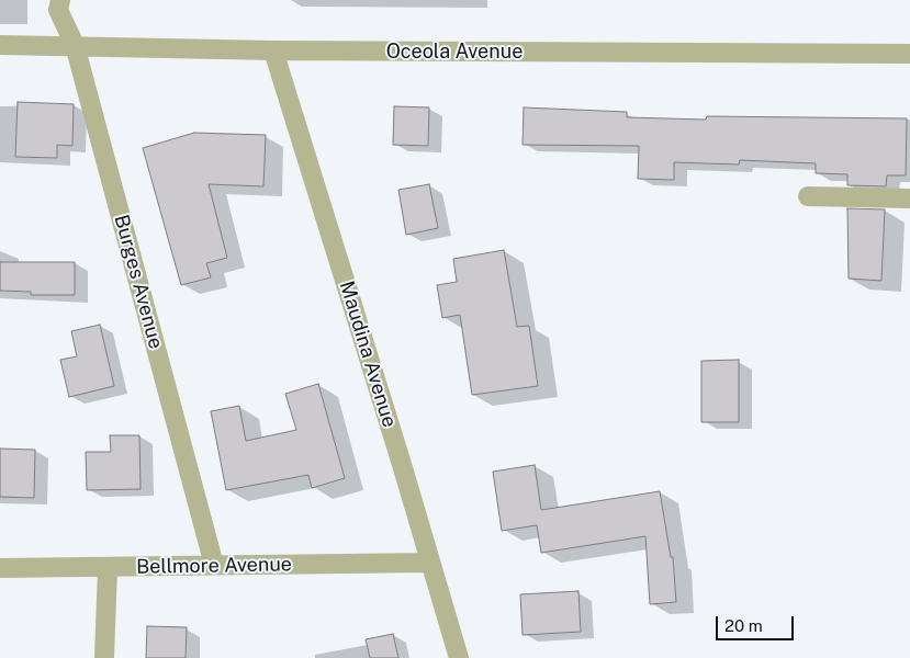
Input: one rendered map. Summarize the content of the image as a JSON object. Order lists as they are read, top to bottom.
{
  "streets": {
    "street": [
      "Oceola Avenue",
      "Burges Avenue",
      "Maudina Avenue",
      "Bellmore Avenue"
    ]
  },
  "crossings": [
    ["Oceola Avenue", "Burges Avenue"],
    ["Oceola Avenue", "Maudina Avenue"],
    ["Burges Avenue", "Bellmore Avenue"],
    ["Maudina Avenue", "Bellmore Avenue"]
  ],
  "scale_bar": "20 m"
}
